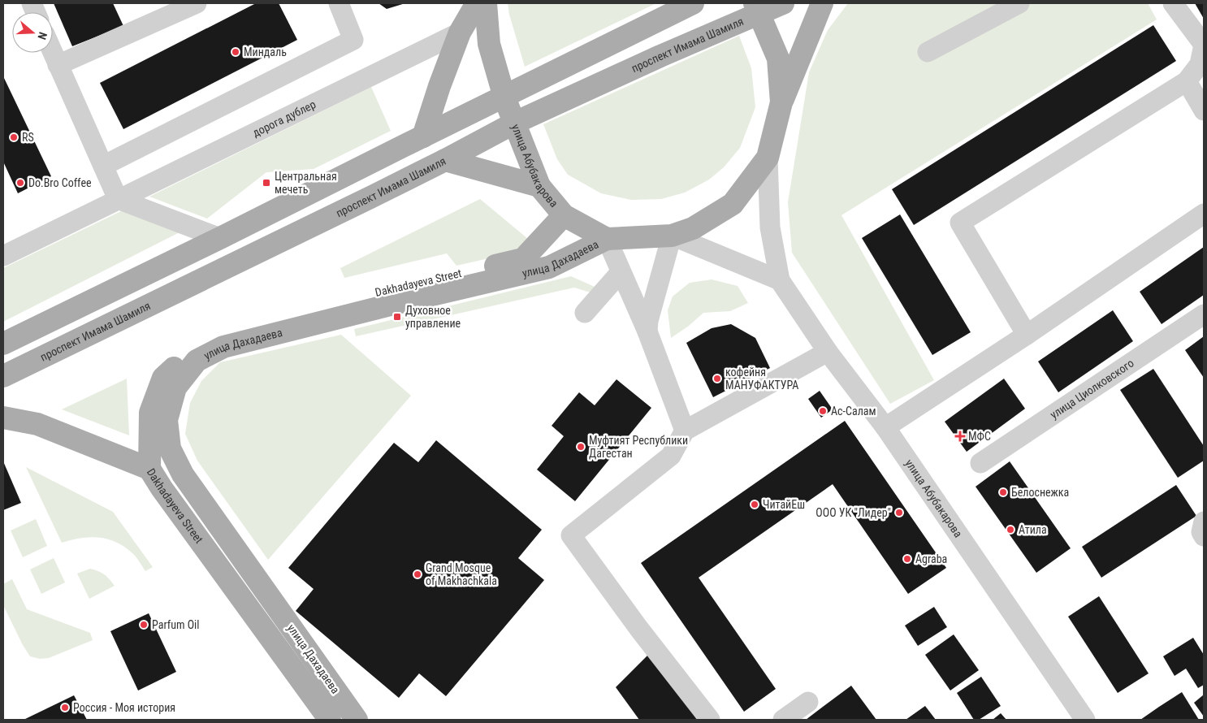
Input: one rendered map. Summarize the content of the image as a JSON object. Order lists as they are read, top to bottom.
{
  "streets": {
    "main road": [
      "проспект Имама Шамиля",
      "улица Абубакарова",
      "улица Дахадаева",
      "Dakhadayeva Street"
    ],
    "street": ["дорога дублер", "улица Циолковского"]
  },
  "crossings": [
    ["проспект Имама Шамиля", "улица Абубакарова"],
    ["улица Абубакарова", "улица Дахадаева"],
    ["улица Абубакарова", "Dakhadayeva Street"]
  ],
  "places": {
    "other": [
      "Миндаль",
      "RS",
      "Do.Bro Coffee",
      "кофейня МАНУФАКТУРА",
      "Ас-Салам",
      "Муфтият Республики Дагестан",
      "Белоснежка",
      "ЧитайЕш",
      "ООО УК \"Лидер\"",
      "Атила",
      "Agraba",
      "Grand Mosque of Makhachkala",
      "Parfum Oil",
      "Россия - Моя история"
    ],
    "transit": ["Центральная мечеть", "Духовное управление"],
    "health": ["МФС"]
  },
  "north": "right"
}
